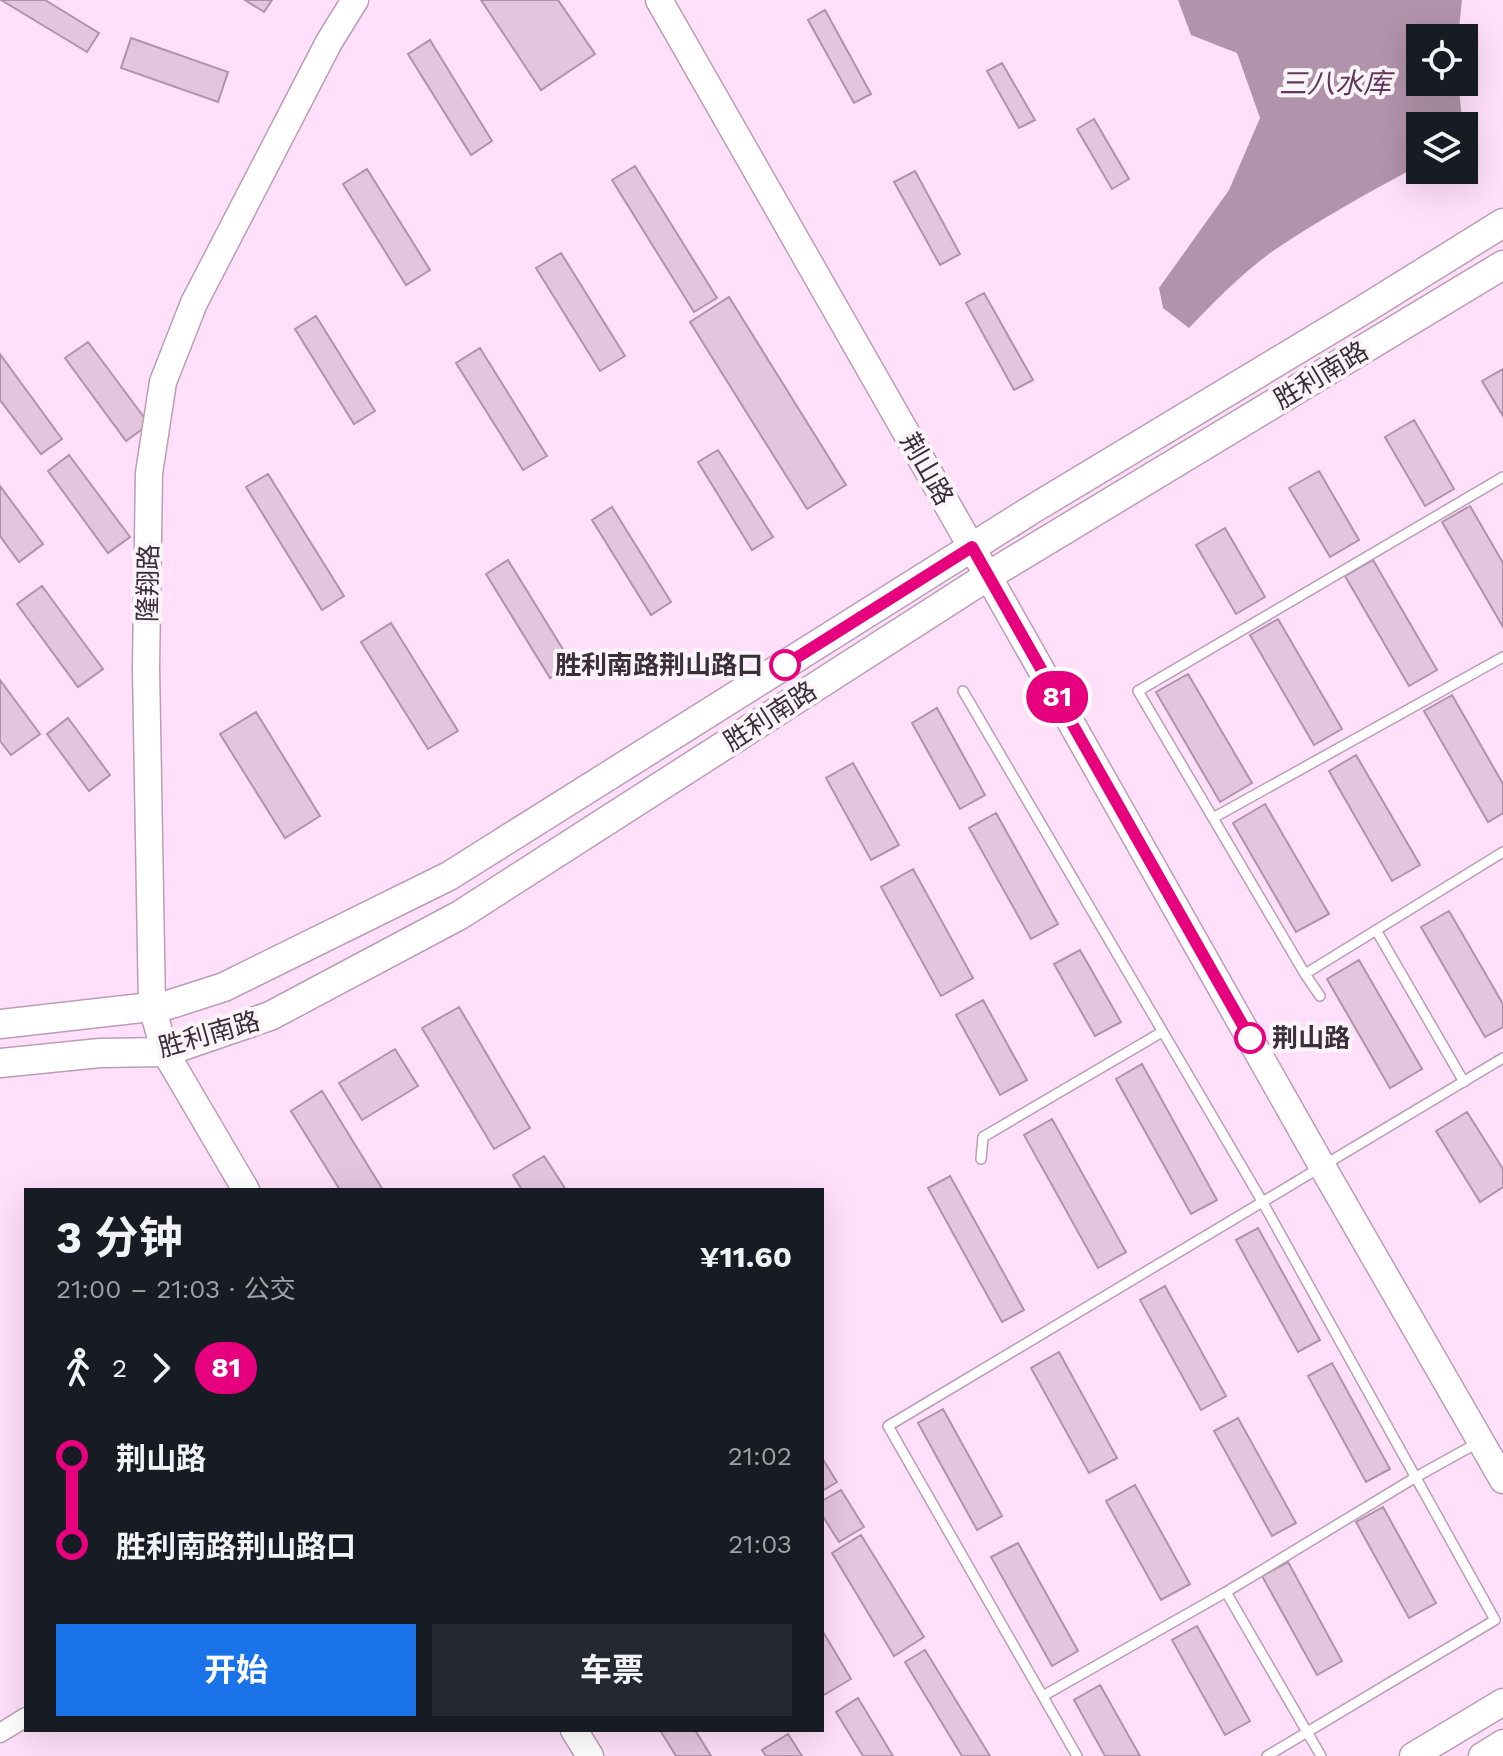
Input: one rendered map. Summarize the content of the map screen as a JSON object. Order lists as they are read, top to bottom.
{
  "streets": {
    "main road": ["胜利南路"],
    "street": ["荆山路", "隆翔路"]
  },
  "crossings": [
    ["胜利南路", "荆山路"],
    ["胜利南路", "隆翔路"]
  ],
  "water": ["三八水库"],
  "places": ["胜利南路荆山路口", "荆山路"],
  "lines": ["bus line 81"],
  "page": {
    "on_map": "81",
    "heading": ["3 分钟", "21:00 – 21:03 · 公交", "¥11.60"],
    "legs": ["2", "81"],
    "list": [
      {
        "name": "荆山路",
        "value": "21:02"
      },
      {
        "name": "胜利南路荆山路口",
        "value": "21:03"
      }
    ],
    "buttons": ["开始", "车票"]
  }
}
